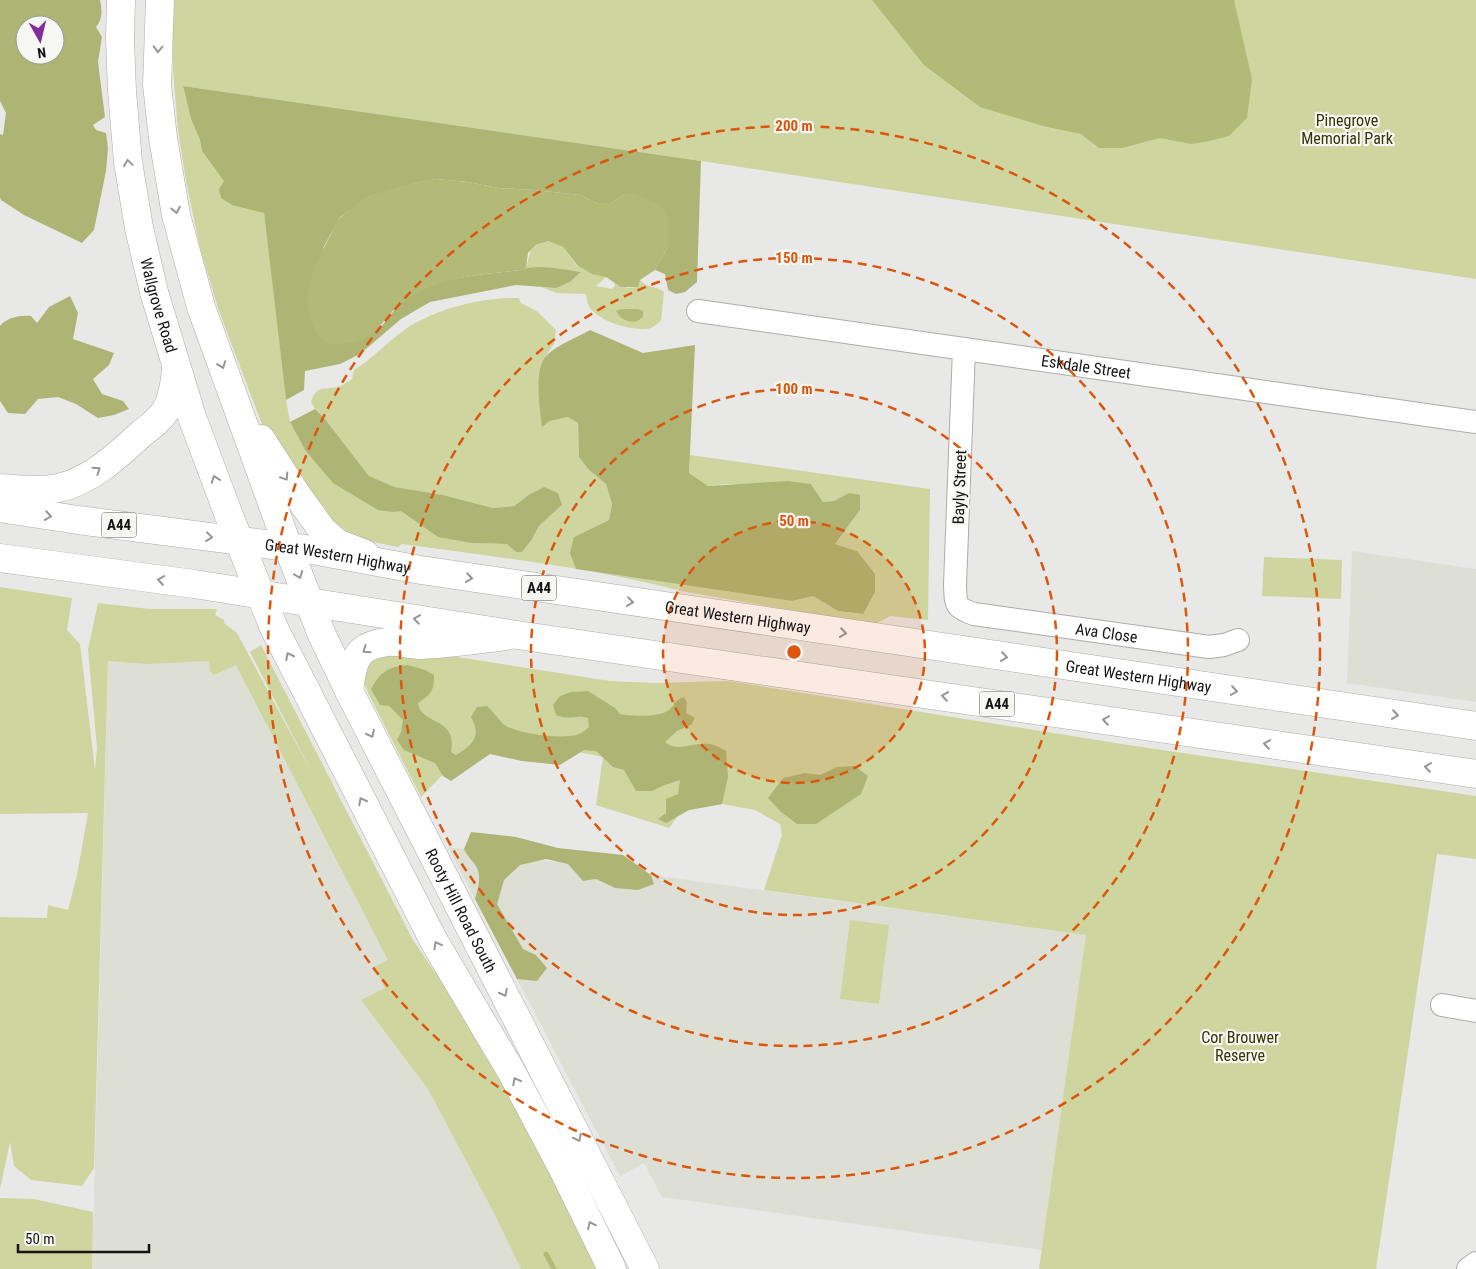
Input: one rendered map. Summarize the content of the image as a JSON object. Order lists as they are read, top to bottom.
{
  "streets": {
    "main road": [
      "Wallgrove Road",
      "A44",
      "Great Western Highway",
      "Rooty Hill Road South"
    ],
    "street": ["Eskdale Street", "Bayly Street", "Ava Close"]
  },
  "crossings": [
    ["Wallgrove Road", "A44"],
    ["Wallgrove Road", "Great Western Highway"],
    ["Eskdale Street", "Bayly Street"],
    ["Bayly Street", "Ava Close"],
    ["A44", "Rooty Hill Road South"],
    ["Great Western Highway", "Rooty Hill Road South"]
  ],
  "parks": ["Pinegrove Memorial Park", "Cor Brouwer Reserve"],
  "scale_bar": "50 m",
  "north": "bottom",
  "rings": [
    "200 m",
    "150 m",
    "100 m",
    "50 m"
  ]
}
